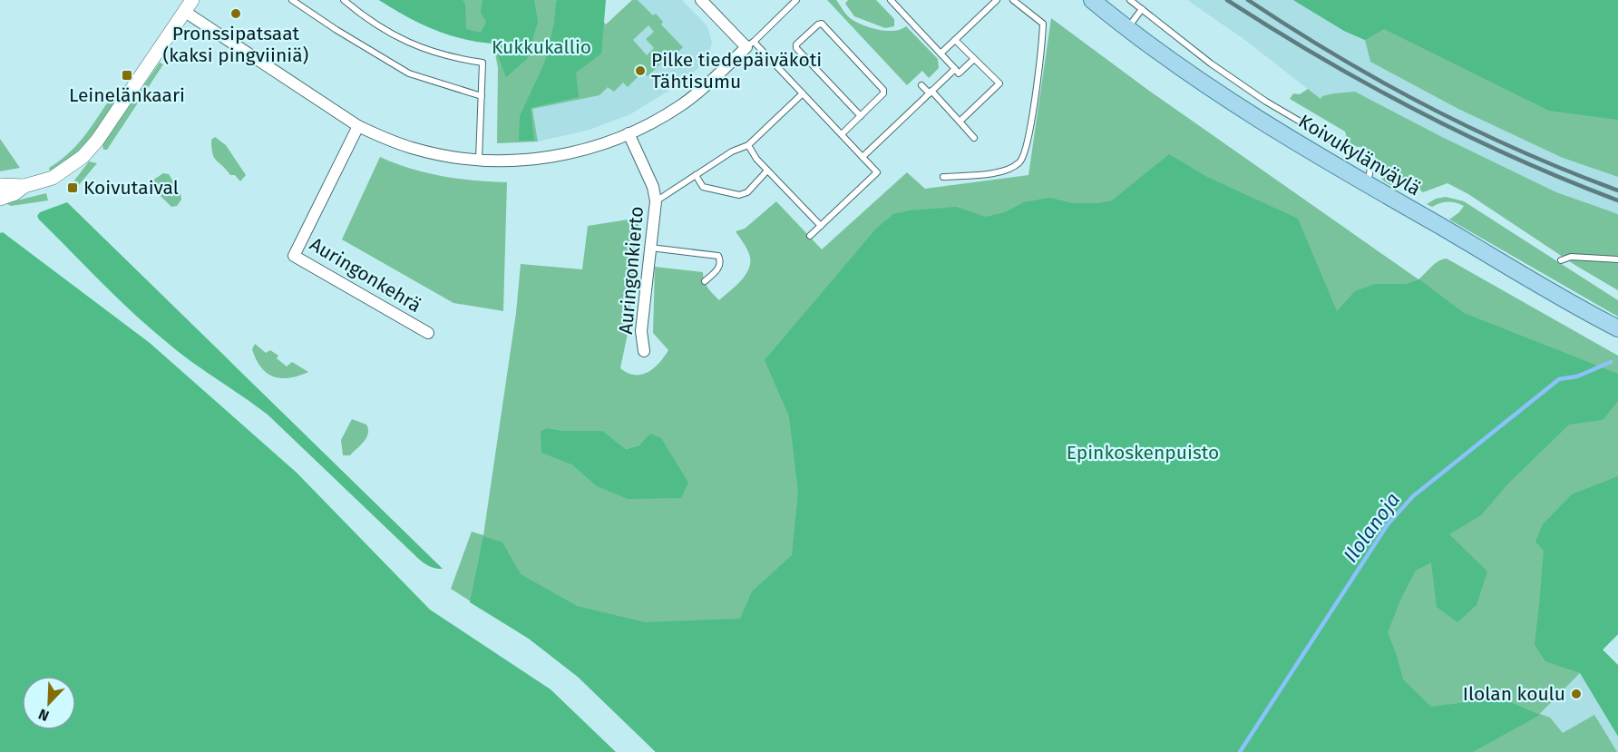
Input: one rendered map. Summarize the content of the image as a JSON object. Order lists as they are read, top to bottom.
{
  "streets": {
    "main road": ["Koivukylänväylä"],
    "street": ["Auringonkierto", "Auringonkehrä"]
  },
  "water": ["Ilolanoja"],
  "parks": ["Kukkukallio", "Epinkoskenpuisto"],
  "places": {
    "other": ["Pronssipatsaat (kaksi pingviiniä)", "Pilke tiedepäiväkoti Tähtisumu", "Ilolan koulu"],
    "transit": ["Leinelänkaari", "Koivutaival"]
  },
  "north": "bottom left"
}
